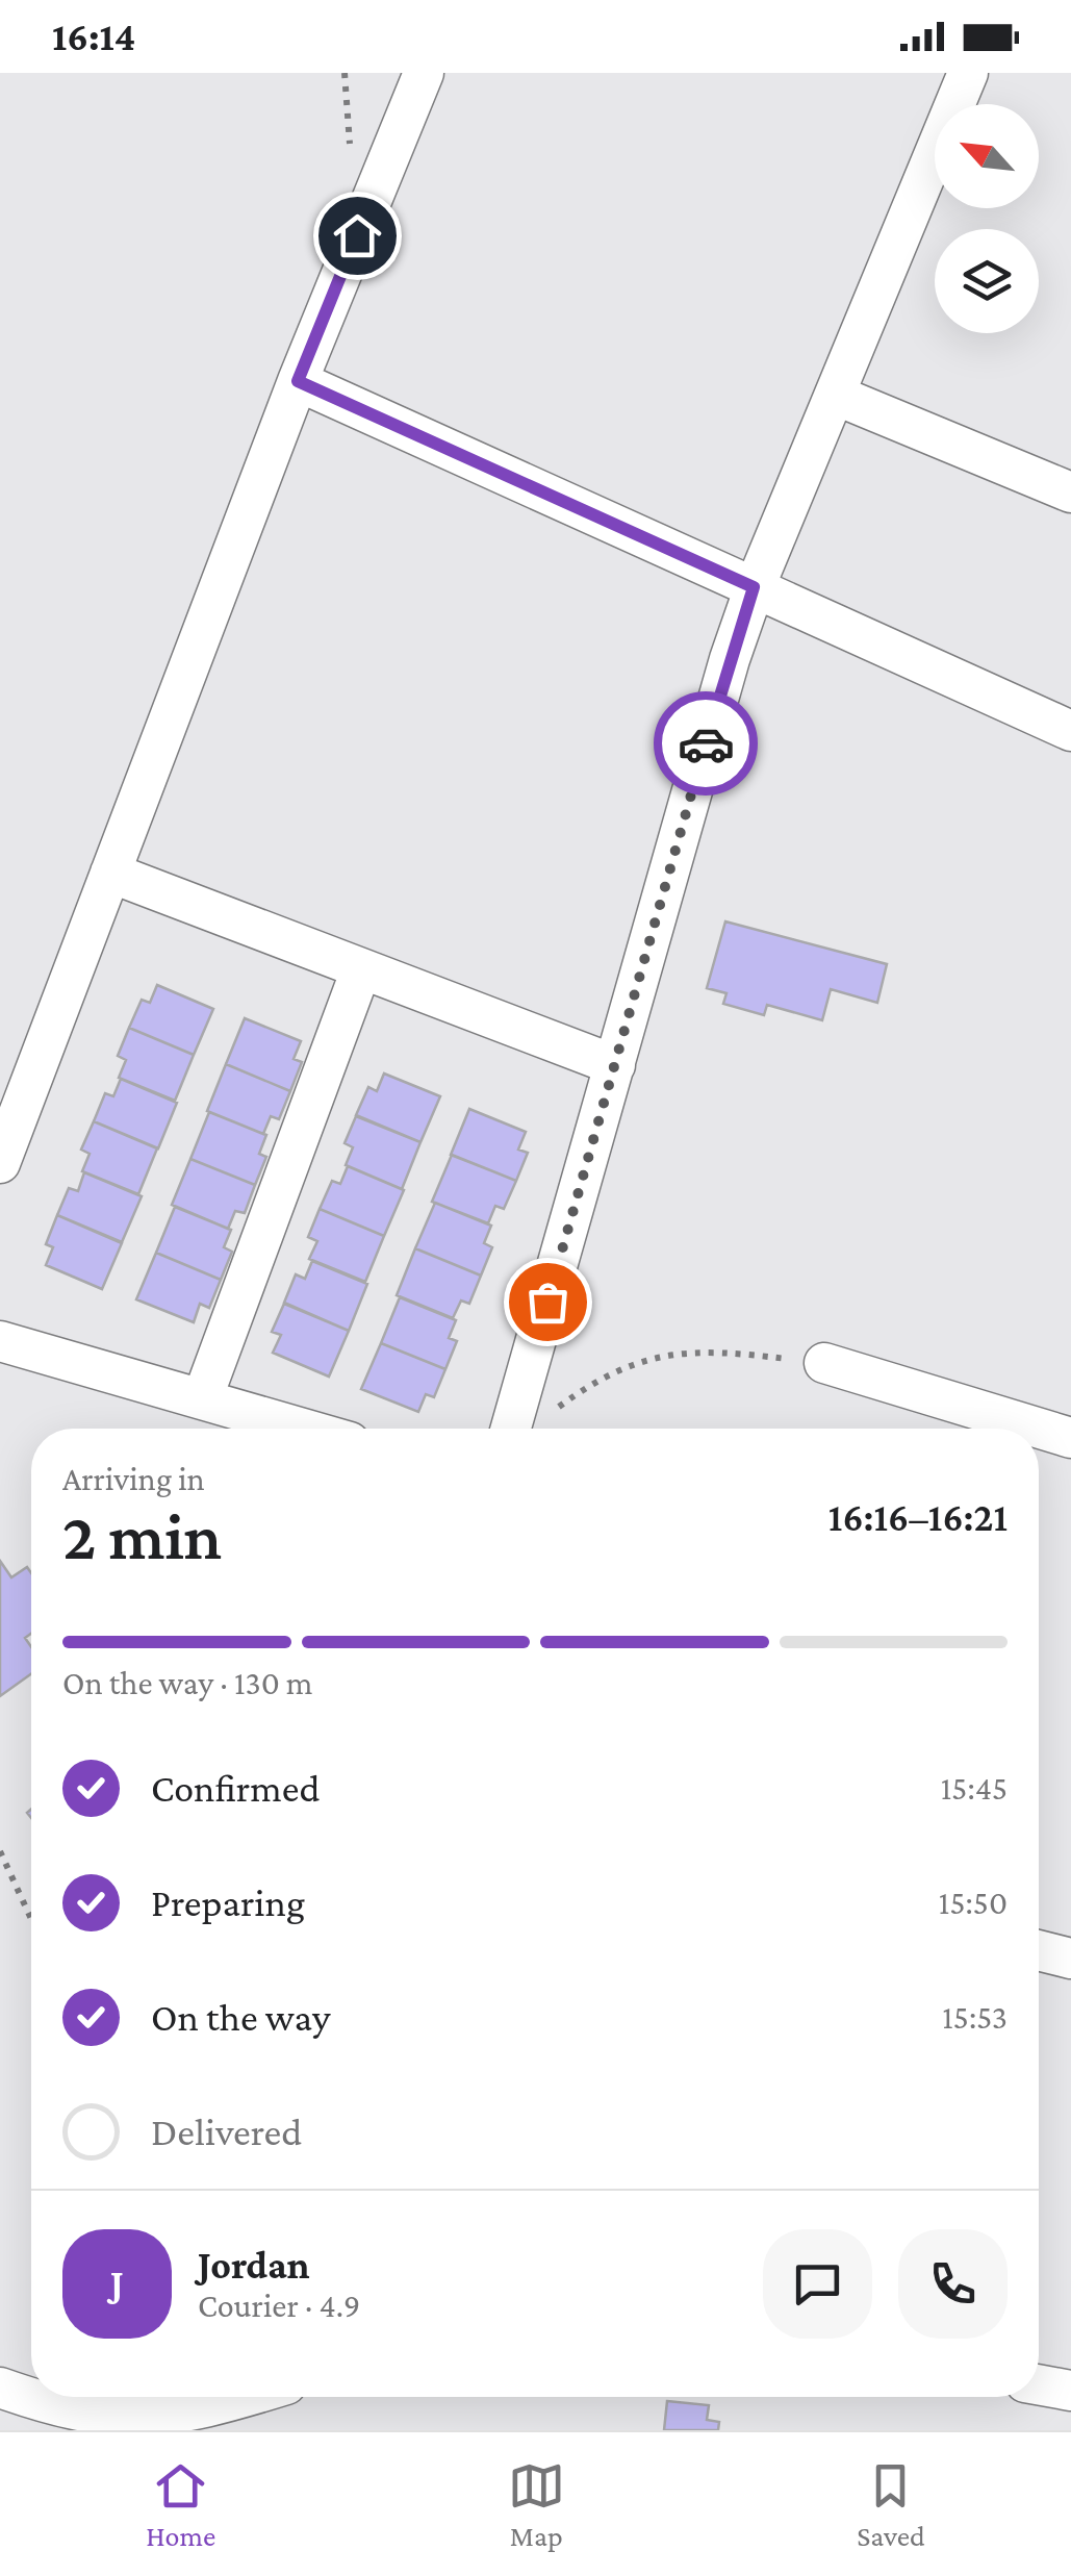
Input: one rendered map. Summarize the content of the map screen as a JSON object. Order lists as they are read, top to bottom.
{
  "north": "top left",
  "page": {
    "status": "16:14",
    "heading": ["2 min", "Arriving in", "16:16–16:21"],
    "panel": ["Jordan", "Courier · 4.9"],
    "bar": "On the way · 130 m",
    "list": [
      ["Confirmed", "15:45"],
      ["Preparing", "15:50"],
      ["On the way", "15:53"],
      "Delivered"
    ],
    "round": "J",
    "tabs": ["Home", "Map", "Saved"]
  }
}
